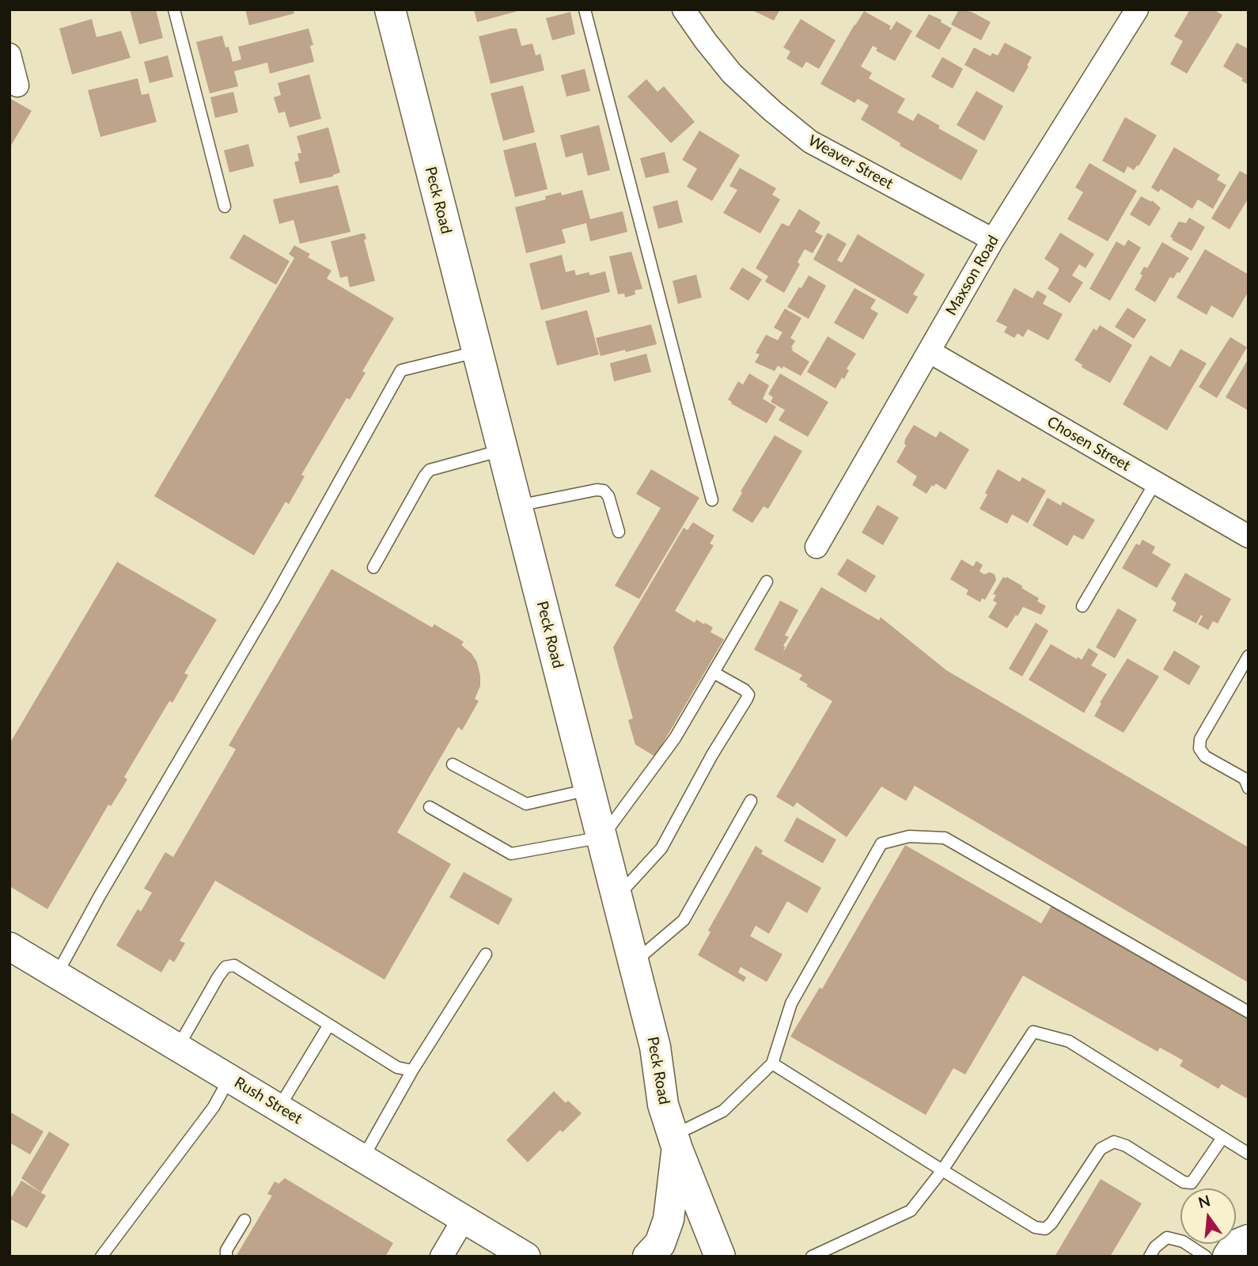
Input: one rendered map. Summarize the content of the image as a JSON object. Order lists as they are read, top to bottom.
{
  "streets": {
    "main road": ["Peck Road"],
    "street": [
      "Weaver Street",
      "Maxson Road",
      "Chosen Street",
      "Rush Street"
    ]
  },
  "crossings": [
    ["Weaver Street", "Maxson Road"],
    ["Maxson Road", "Chosen Street"]
  ],
  "north": "top"
}
